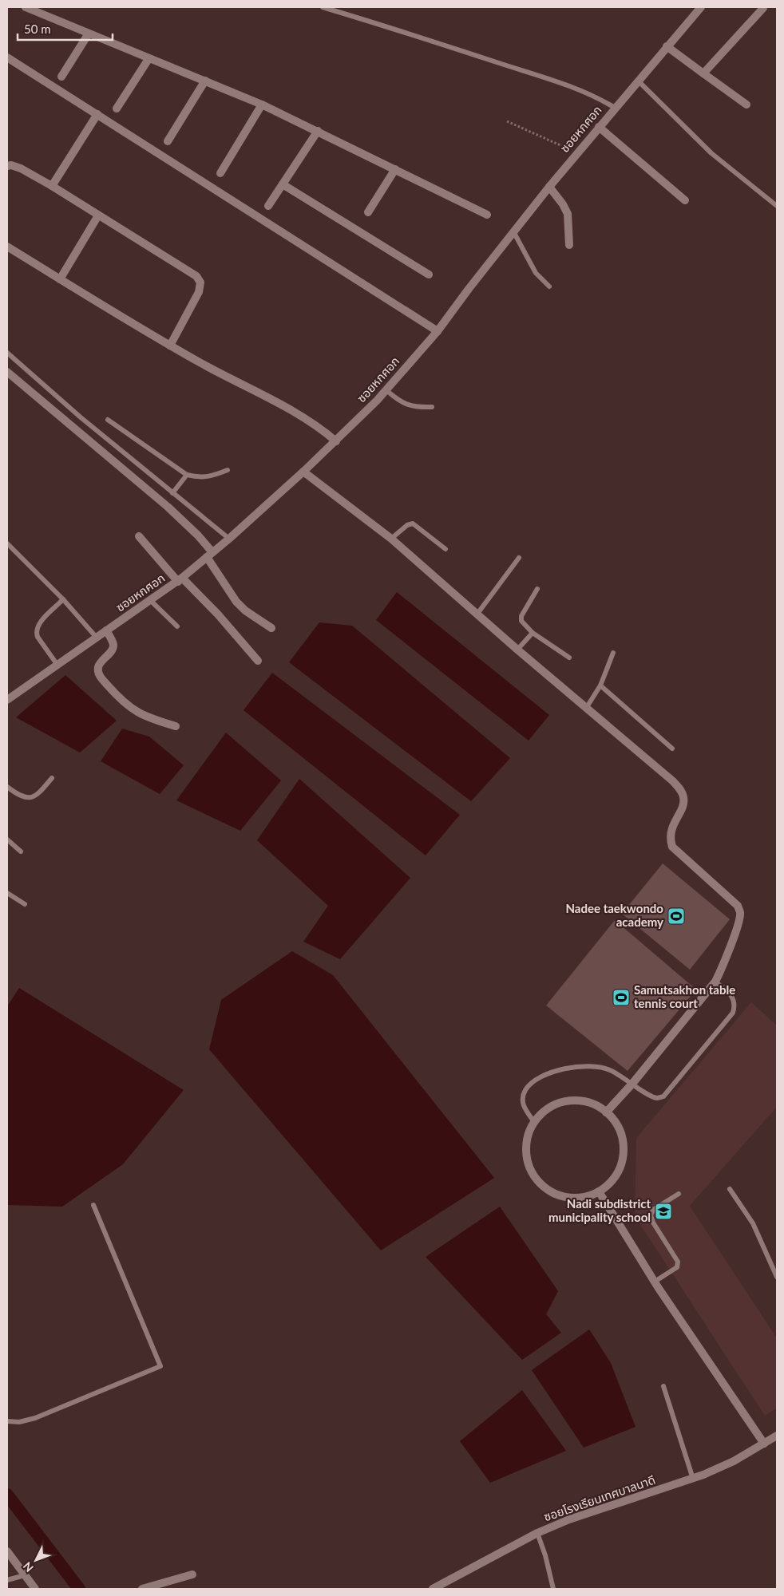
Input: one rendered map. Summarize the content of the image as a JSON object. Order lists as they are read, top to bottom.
{
  "streets": {
    "street": ["ซอยหกศอก", "ซอยโรงเรียนเทศบาลนาดี"]
  },
  "places": {
    "sports": ["Nadee taekwondo academy", "Samutsakhon table tennis court"],
    "school or university": ["Nadi subdistrict municipality school"]
  },
  "scale_bar": "50 m",
  "north": "bottom left"
}
